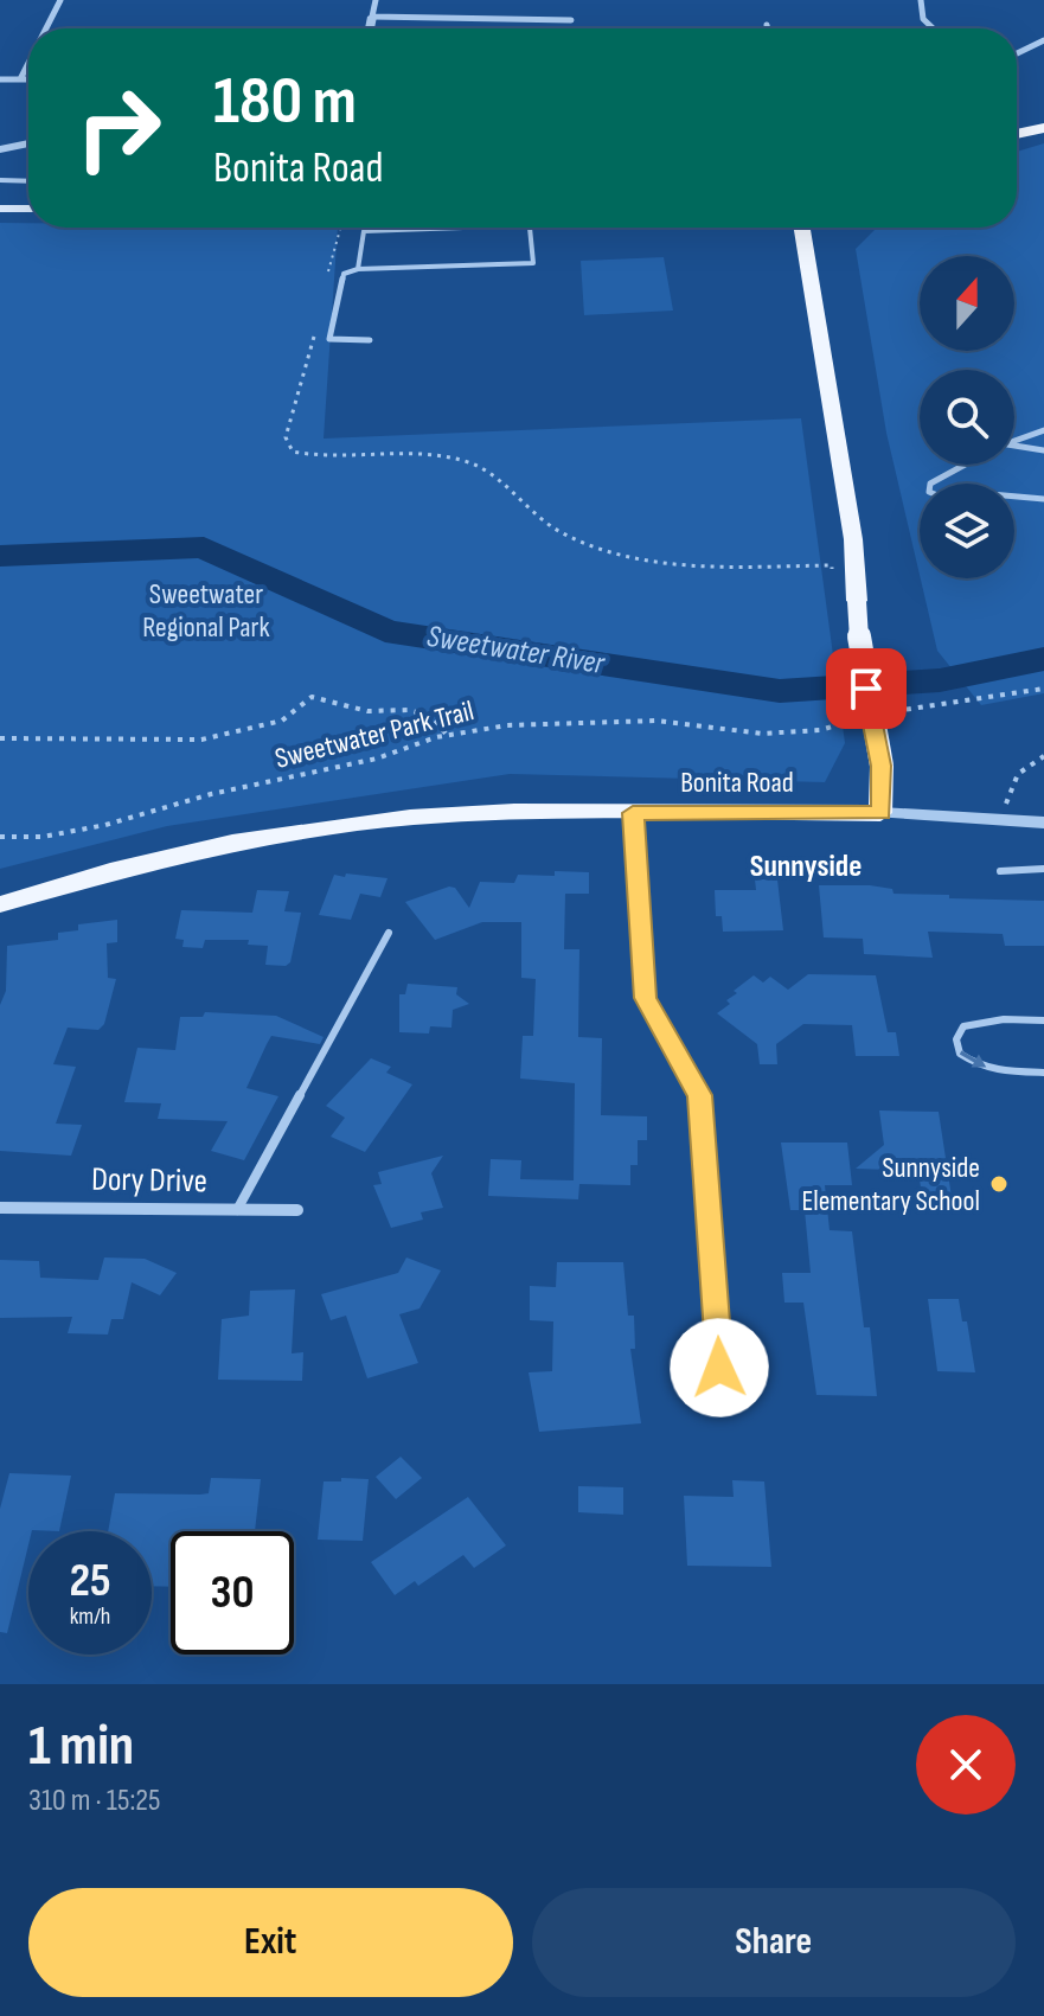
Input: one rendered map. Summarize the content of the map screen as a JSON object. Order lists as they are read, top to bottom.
{
  "streets": {
    "main road": ["Bonita Road"],
    "street": ["Dory Drive"],
    "path": ["Sweetwater Park Trail"]
  },
  "districts": ["Sunnyside"],
  "water": ["Sweetwater River"],
  "parks": ["Sweetwater Regional Park"],
  "places": ["Sunnyside Elementary School"],
  "north": "top",
  "page": {
    "turn": ["180 m", "Bonita Road"],
    "speed": "25 km/h",
    "limit": "30",
    "heading": ["1 min", "310 m · 15:25"],
    "buttons": ["Exit", "Share"]
  }
}
